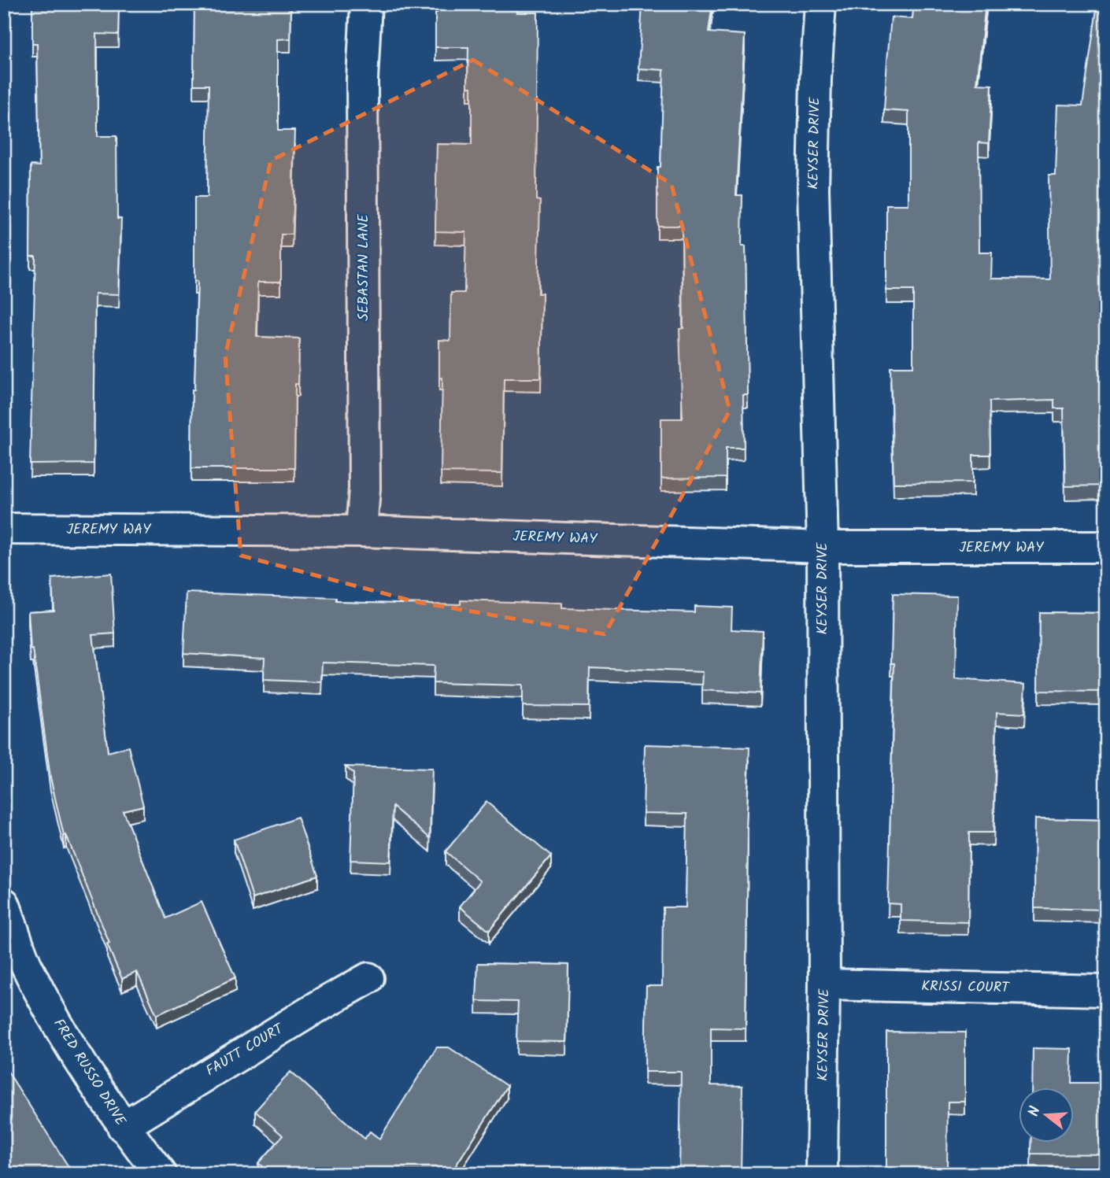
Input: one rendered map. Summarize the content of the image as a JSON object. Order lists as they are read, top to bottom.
{
  "streets": {
    "street": [
      "KEYSER DRIVE",
      "SEBASTAN LANE",
      "JEREMY WAY",
      "KRISSI COURT",
      "FAUTT COURT",
      "FRED RUSSO DRIVE"
    ]
  },
  "crossings": [
    ["KEYSER DRIVE", "JEREMY WAY"],
    ["KEYSER DRIVE", "KRISSI COURT"],
    ["SEBASTAN LANE", "JEREMY WAY"],
    ["FAUTT COURT", "FRED RUSSO DRIVE"]
  ],
  "north": "left"
}
